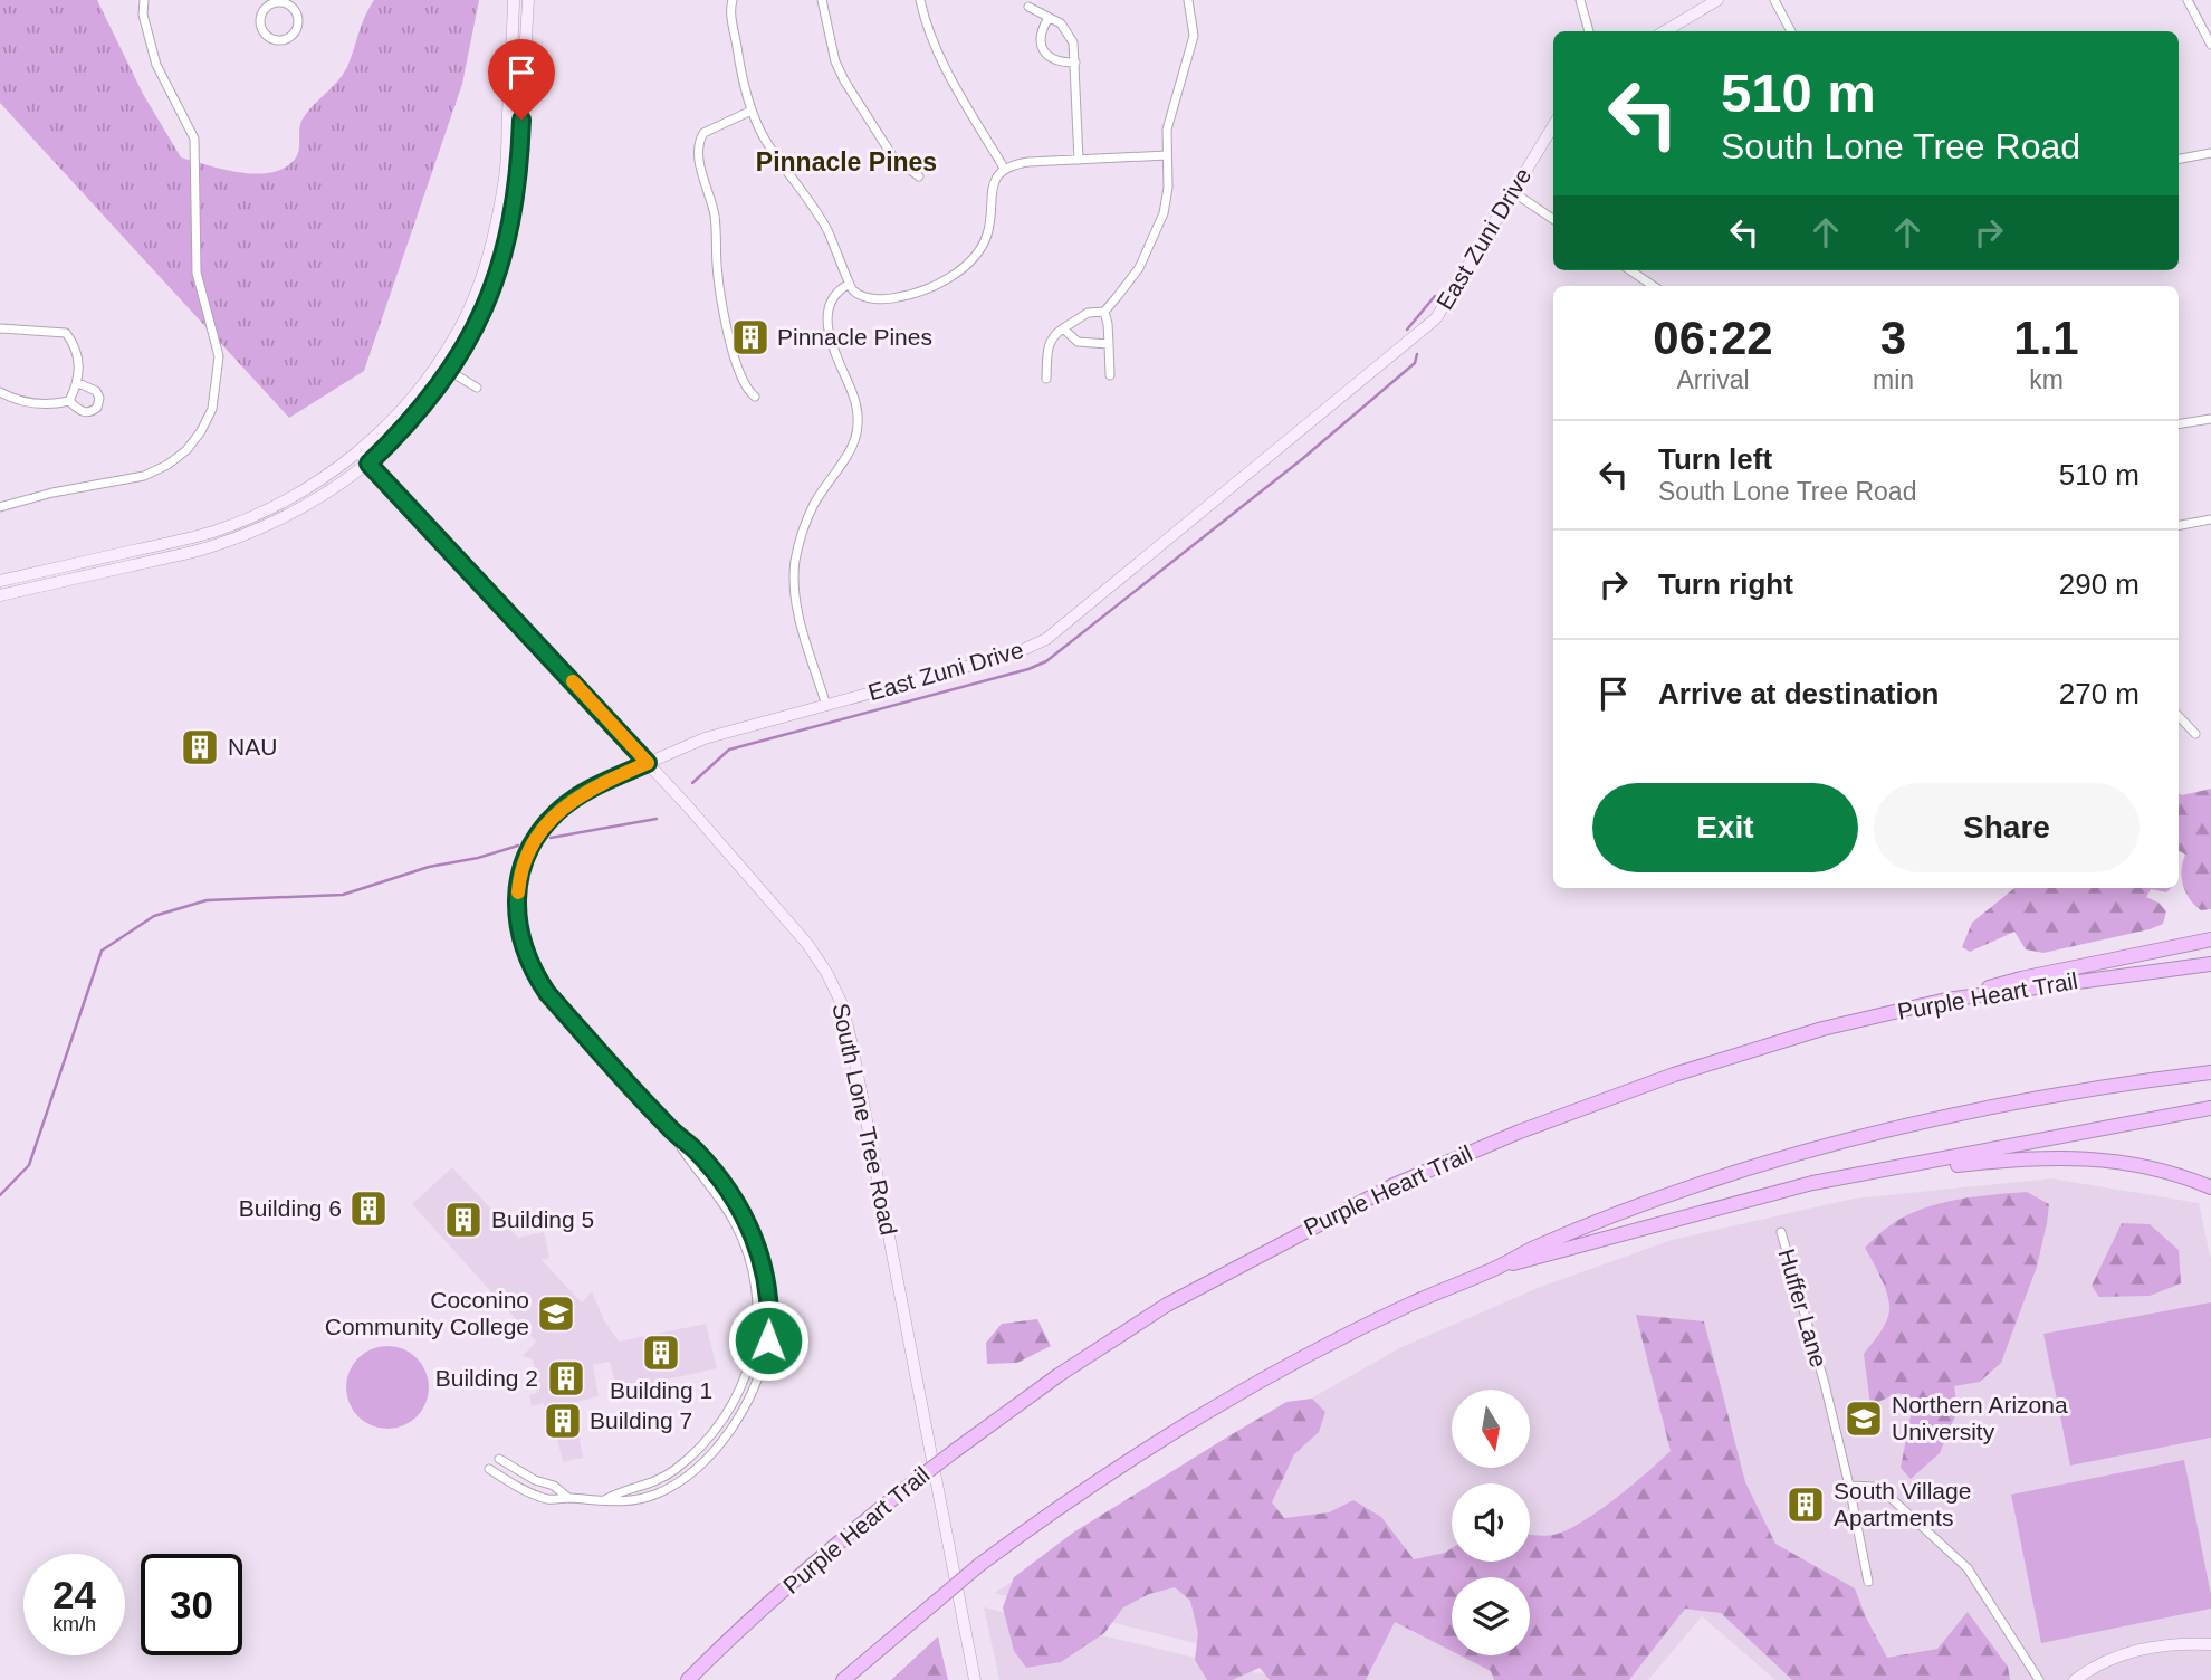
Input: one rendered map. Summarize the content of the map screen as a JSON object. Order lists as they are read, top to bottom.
{
  "streets": {
    "highway": ["Purple Heart Trail"],
    "main road": ["East Zuni Drive", "South Lone Tree Road"],
    "street": ["Huffer Lane"]
  },
  "crossings": [
    ["East Zuni Drive", "South Lone Tree Road"]
  ],
  "districts": ["Pinnacle Pines"],
  "places": {
    "building": [
      "Pinnacle Pines",
      "NAU",
      "Building 6",
      "Building 5",
      "Building 1",
      "Building 2",
      "Building 7",
      "South Village Apartments"
    ],
    "school or university": ["Coconino Community College", "Northern Arizona University"]
  },
  "north": "bottom",
  "page": {
    "turn": ["510 m", "South Lone Tree Road"],
    "eta": [
      "06:22",
      "Arrival",
      "3",
      "min",
      "1.1",
      "km"
    ],
    "list": [
      {
        "name": "Turn left",
        "note": "South Lone Tree Road",
        "value": "510 m"
      },
      {
        "name": "Turn right",
        "value": "290 m"
      },
      {
        "name": "Arrive at destination",
        "value": "270 m"
      }
    ],
    "buttons": ["Exit", "Share"],
    "speed": "24 km/h",
    "limit": "30"
  }
}
